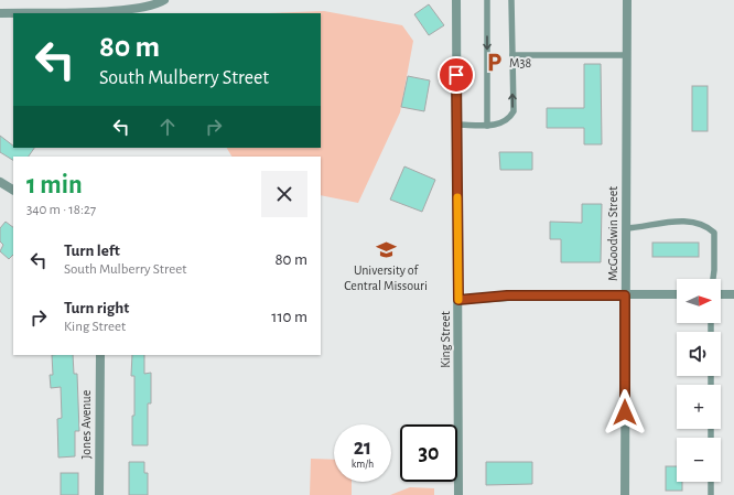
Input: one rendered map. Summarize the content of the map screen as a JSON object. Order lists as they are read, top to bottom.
{
  "streets": {
    "street": ["McGoodwin Street", "King Street", "Jones Avenue"]
  },
  "places": {
    "parking": ["M38"],
    "school or university": ["University of Central Missouri"]
  },
  "north": "right",
  "page": {
    "turn": ["80 m", "South Mulberry Street"],
    "heading": ["1 min", "340 m · 18:27"],
    "list": [
      {
        "name": "Turn left",
        "note": "South Mulberry Street",
        "value": "80 m"
      },
      {
        "name": "Turn right",
        "note": "King Street",
        "value": "110 m"
      }
    ],
    "map_buttons": ["+", "−"],
    "speed": "21 km/h",
    "limit": "30"
  }
}
